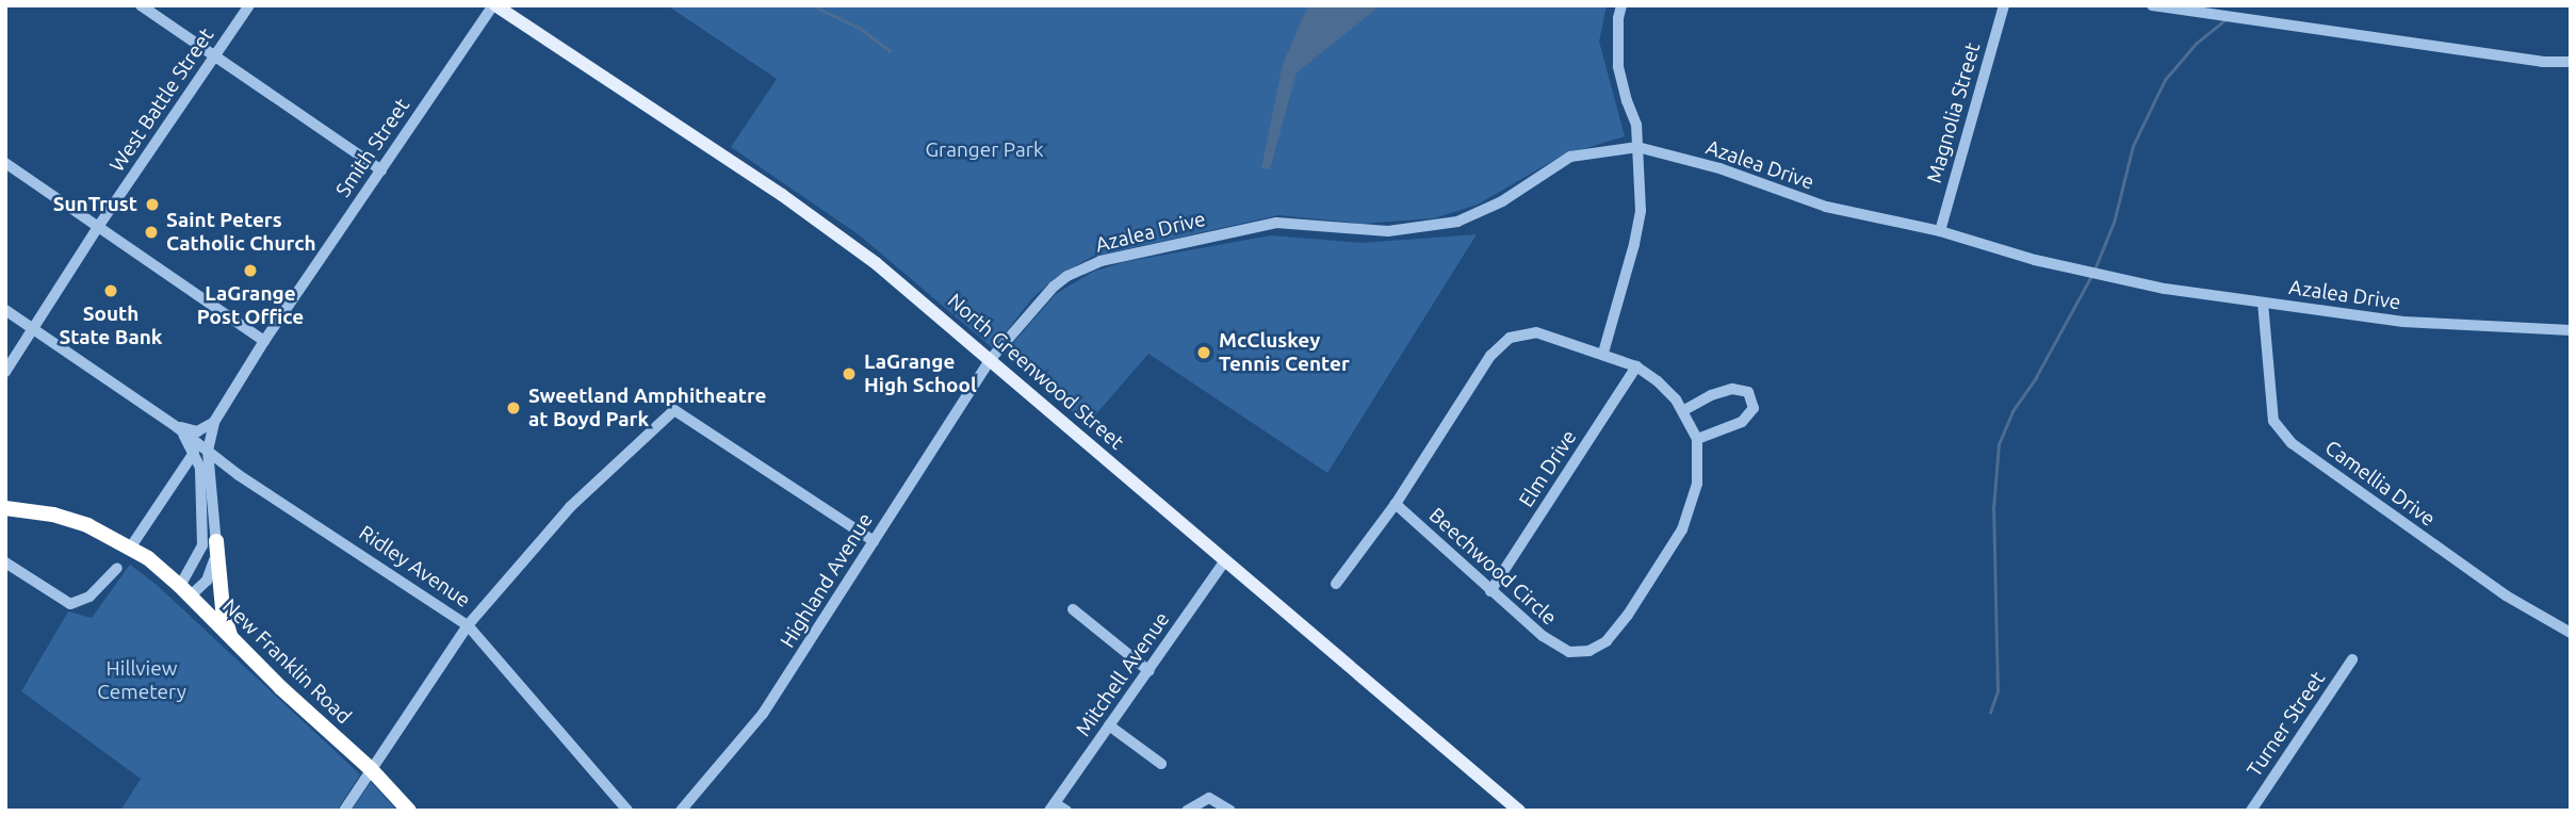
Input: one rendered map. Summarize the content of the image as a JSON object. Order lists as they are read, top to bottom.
{
  "streets": {
    "highway": ["New Franklin Road"],
    "main road": ["North Greenwood Street"],
    "street": [
      "West Battle Street",
      "Magnolia Street",
      "Smith Street",
      "Azalea Drive",
      "Elm Drive",
      "Camellia Drive",
      "Ridley Avenue",
      "Beechwood Circle",
      "Highland Avenue",
      "Mitchell Avenue",
      "Turner Street"
    ]
  },
  "crossings": [
    ["West Battle Street", "Ridley Avenue"],
    ["Magnolia Street", "Azalea Drive"],
    ["Smith Street", "North Greenwood Street"],
    ["Smith Street", "Ridley Avenue"],
    ["Smith Street", "New Franklin Road"],
    ["Azalea Drive", "North Greenwood Street"],
    ["Azalea Drive", "Camellia Drive"],
    ["Azalea Drive", "Highland Avenue"],
    ["North Greenwood Street", "Highland Avenue"],
    ["North Greenwood Street", "Mitchell Avenue"],
    ["Elm Drive", "Beechwood Circle"]
  ],
  "parks": ["Granger Park", "Hillview Cemetery"],
  "places": [
    "SunTrust",
    "Saint Peters Catholic Church",
    "LaGrange Post Office",
    "South State Bank",
    "McCluskey Tennis Center",
    "LaGrange High School",
    "Sweetland Amphitheatre at Boyd Park"
  ]
}
